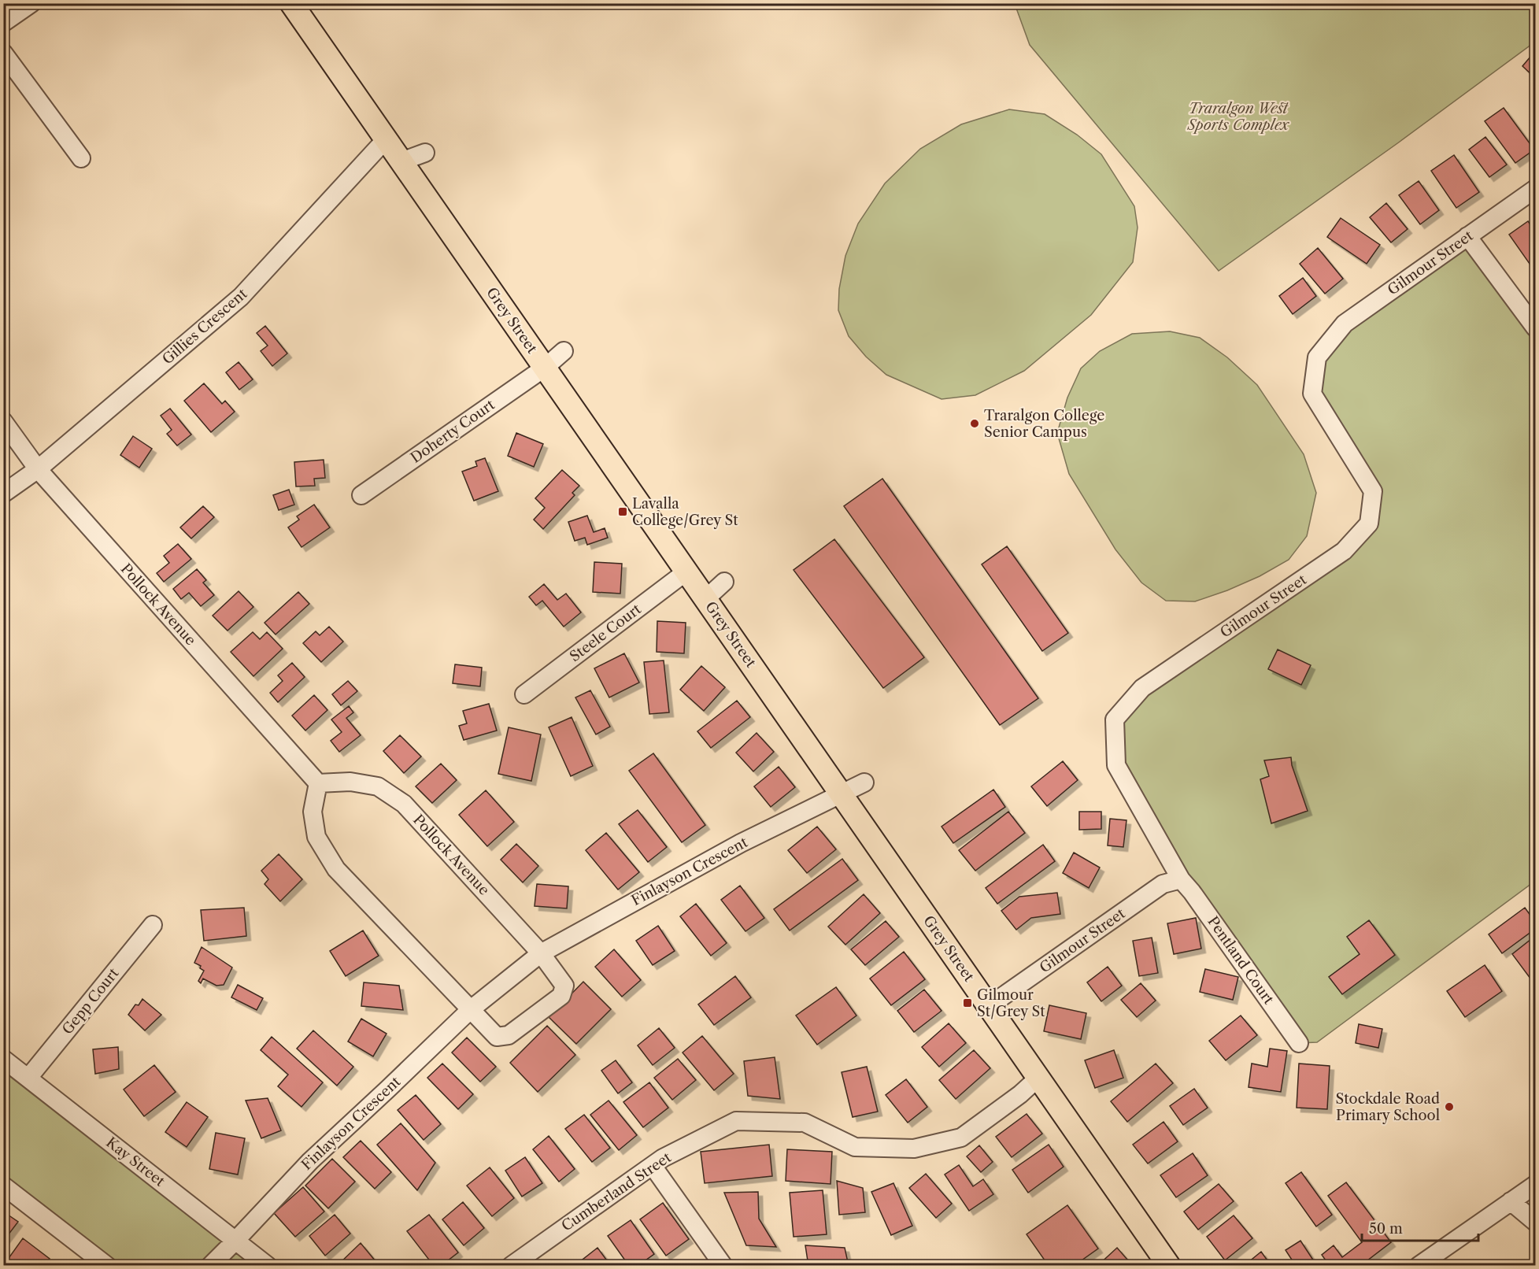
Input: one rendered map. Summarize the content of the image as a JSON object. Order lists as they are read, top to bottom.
{
  "streets": {
    "main road": ["Grey Street"],
    "street": [
      "Gilmour Street",
      "Gillies Crescent",
      "Doherty Court",
      "Pollock Avenue",
      "Steele Court",
      "Finlayson Crescent",
      "Pentland Court",
      "Gepp Court",
      "Kay Street",
      "Cumberland Street"
    ]
  },
  "crossings": [
    ["Gilmour Street", "Grey Street"],
    ["Gilmour Street", "Pentland Court"],
    ["Grey Street", "Gillies Crescent"],
    ["Grey Street", "Doherty Court"],
    ["Grey Street", "Steele Court"],
    ["Grey Street", "Finlayson Crescent"],
    ["Grey Street", "Cumberland Street"],
    ["Gillies Crescent", "Pollock Avenue"],
    ["Pollock Avenue", "Finlayson Crescent"],
    ["Finlayson Crescent", "Kay Street"],
    ["Gepp Court", "Kay Street"]
  ],
  "parks": ["Traralgon West Sports Complex"],
  "places": {
    "other": ["Traralgon College Senior Campus", "Stockdale Road Primary School"],
    "transit": ["Lavalla College/Grey St", "Gilmour St/Grey St"]
  },
  "scale_bar": "50 m"
}
